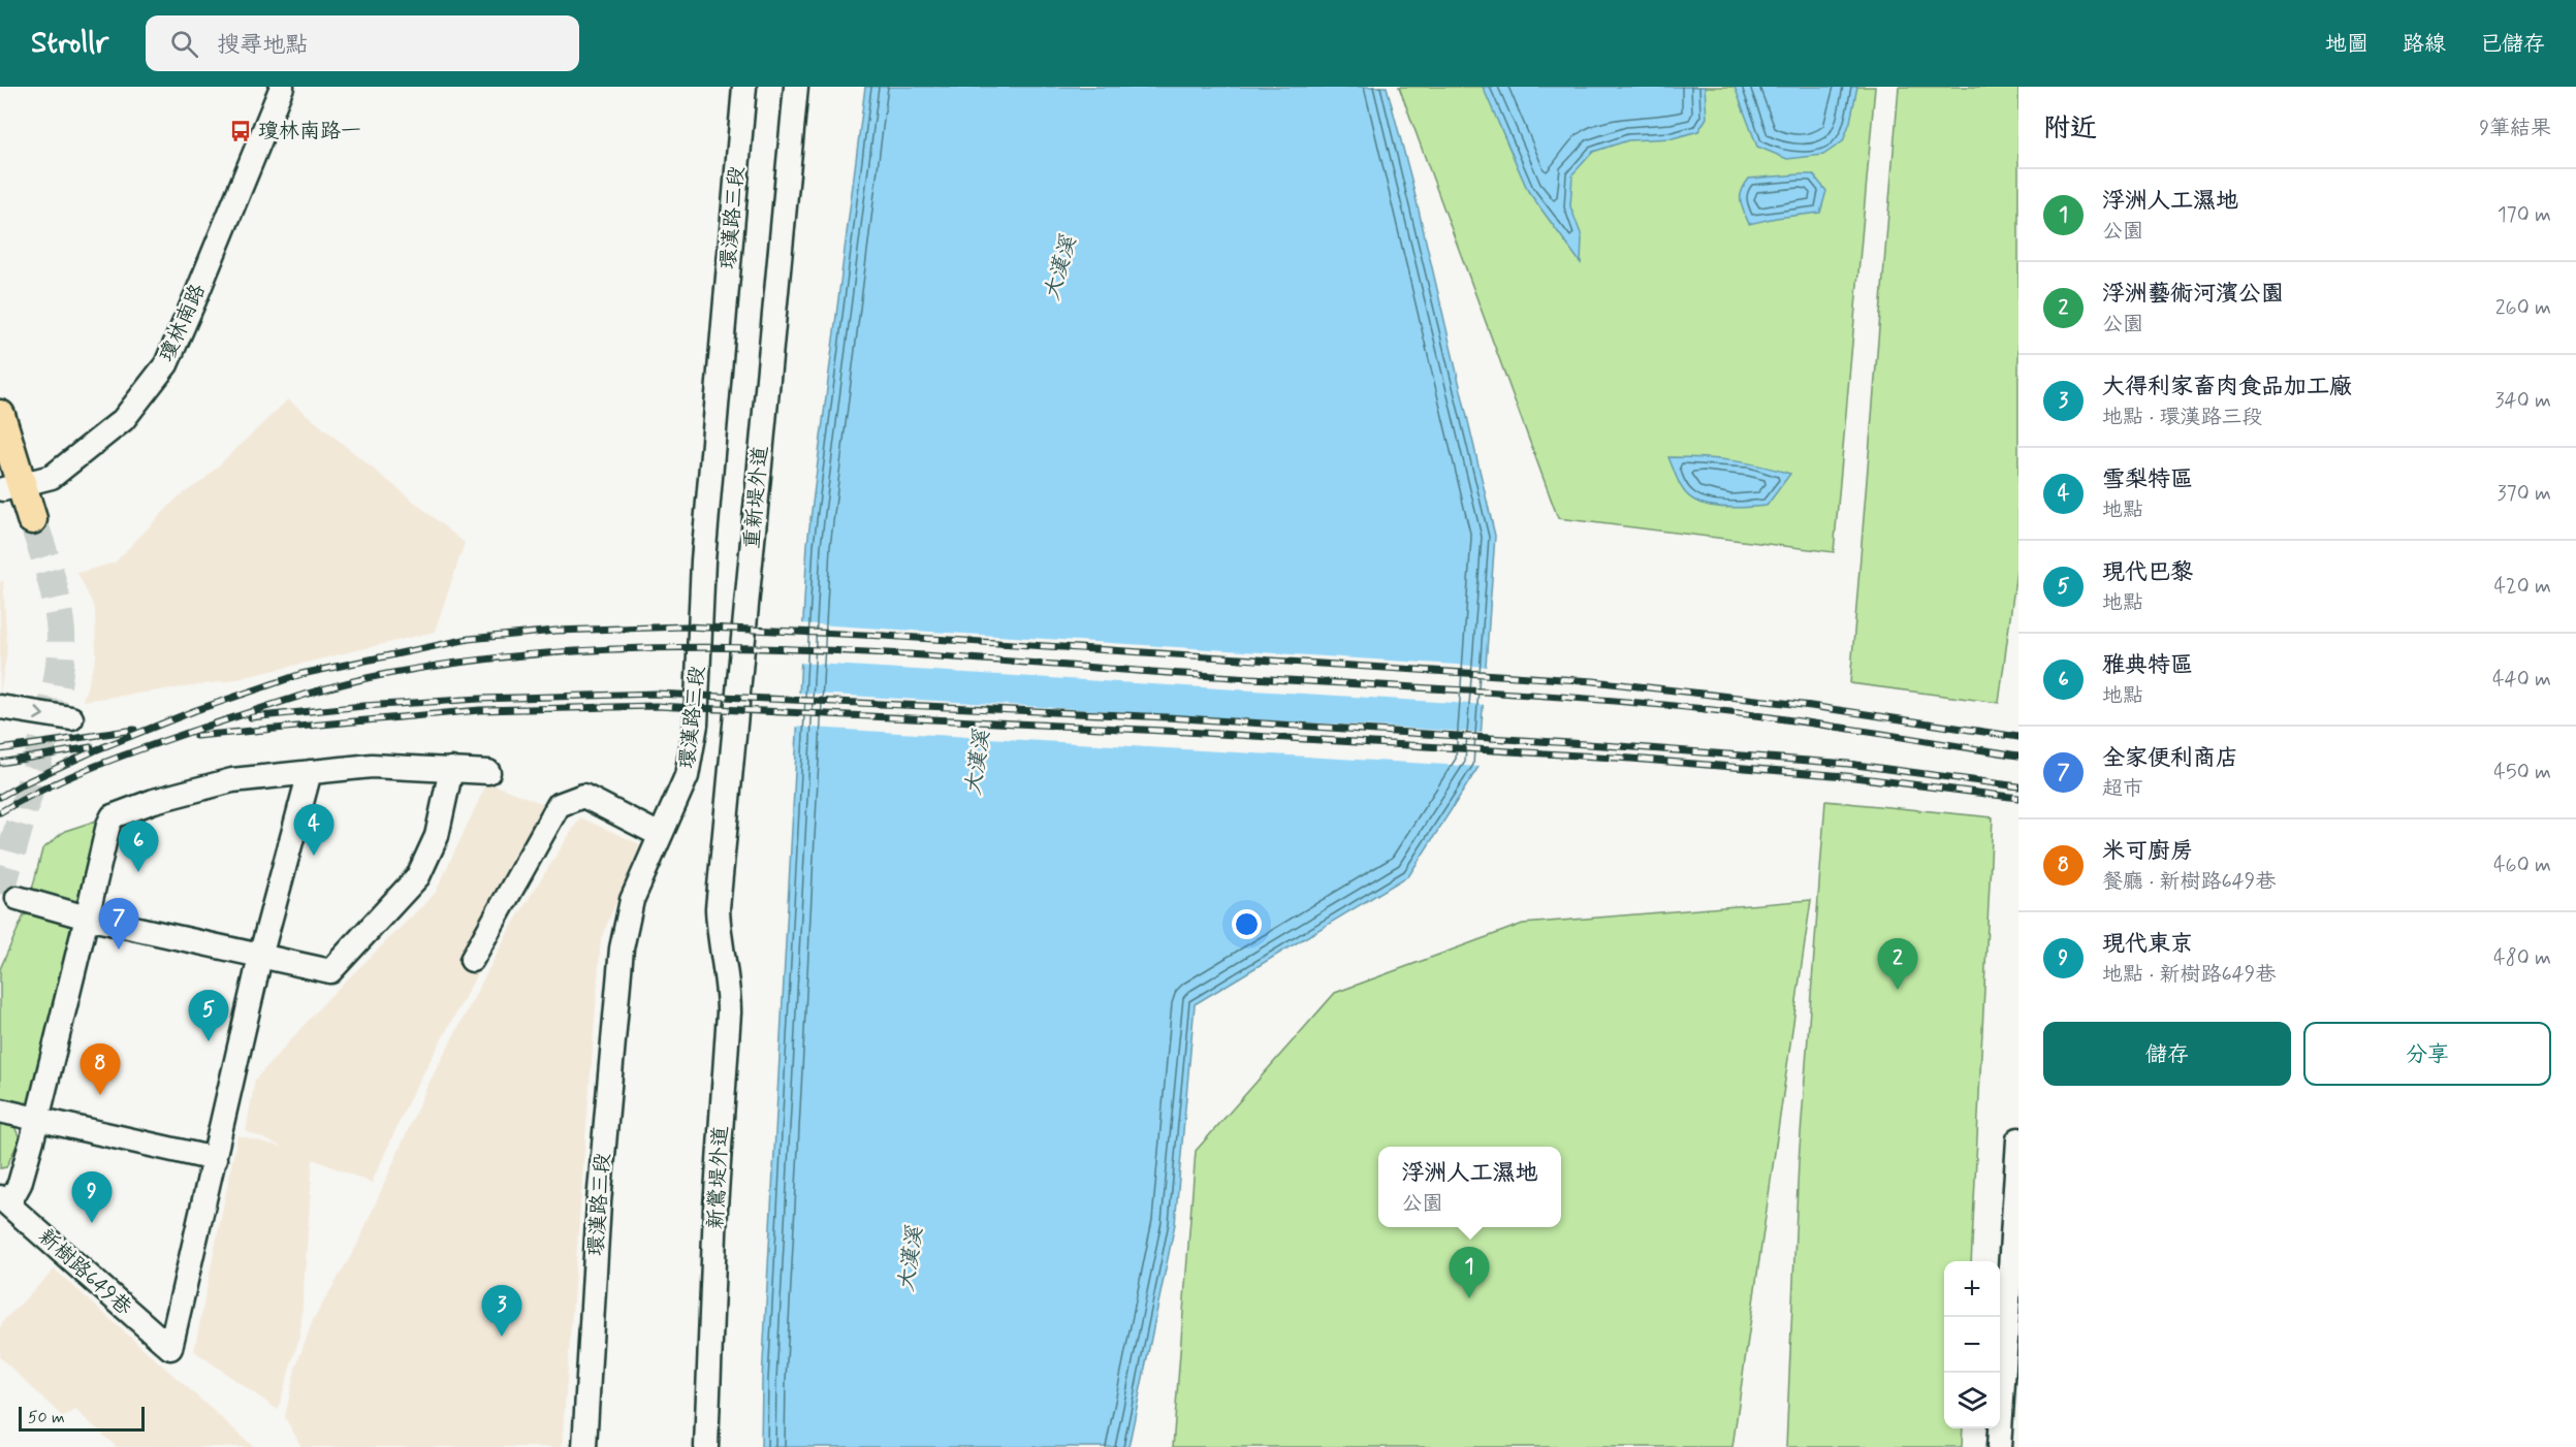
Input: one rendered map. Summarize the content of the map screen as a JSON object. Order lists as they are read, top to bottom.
{
  "streets": {
    "street": [
      "環漢路三段",
      "瓊林南路",
      "重新堤外道",
      "新鶯堤外道",
      "新樹路649巷"
    ]
  },
  "crossings": [
    ["重新堤外道", "新鶯堤外道"]
  ],
  "water": ["大漢溪"],
  "places": {
    "bus stop": ["瓊林南路一"]
  },
  "scale_bar": "50 m",
  "page": {
    "header": "Strollr",
    "search": "搜尋地點",
    "nav": ["地圖", "路線", "已儲存"],
    "heading": ["附近", "9筆結果"],
    "list": [
      {
        "mark": "1",
        "name": "浮洲人工濕地",
        "note": "公園",
        "value": "170 m"
      },
      {
        "mark": "2",
        "name": "浮洲藝術河濱公園",
        "note": "公園",
        "value": "260 m"
      },
      {
        "mark": "3",
        "name": "大得利家畜肉食品加工廠",
        "note": "地點 · 環漢路三段",
        "value": "340 m"
      },
      {
        "mark": "4",
        "name": "雪梨特區",
        "note": "地點",
        "value": "370 m"
      },
      {
        "mark": "5",
        "name": "現代巴黎",
        "note": "地點",
        "value": "420 m"
      },
      {
        "mark": "6",
        "name": "雅典特區",
        "note": "地點",
        "value": "440 m"
      },
      {
        "mark": "7",
        "name": "全家便利商店",
        "note": "超市",
        "value": "450 m"
      },
      {
        "mark": "8",
        "name": "米可廚房",
        "note": "餐廳 · 新樹路649巷",
        "value": "460 m"
      },
      {
        "mark": "9",
        "name": "現代東京",
        "note": "地點 · 新樹路649巷",
        "value": "480 m"
      }
    ],
    "pins": [
      "4",
      "6",
      "7",
      "2",
      "5",
      "8",
      "9",
      "1",
      "3"
    ],
    "buttons": ["儲存", "分享"],
    "popup": ["浮洲人工濕地", "公園"],
    "map_buttons": ["+", "−"],
    "scale": "50 m"
  }
}
